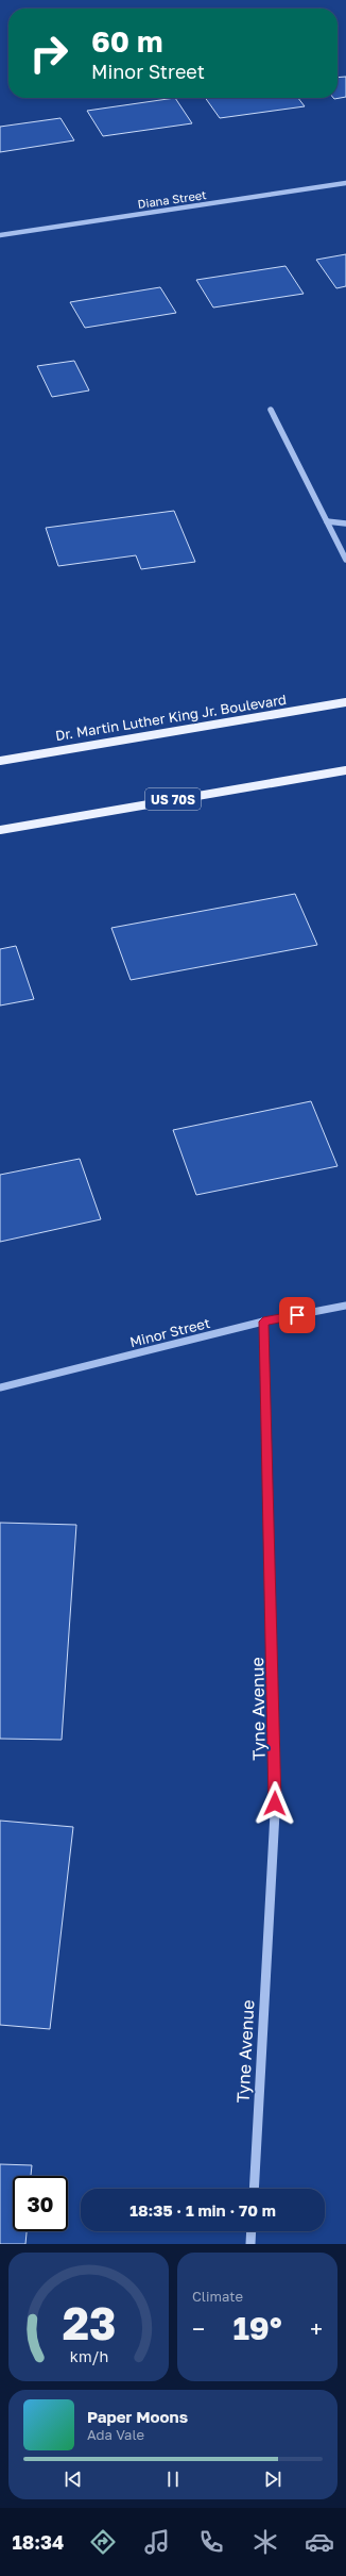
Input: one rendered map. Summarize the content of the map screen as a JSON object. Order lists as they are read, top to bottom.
{
  "streets": {
    "main road": ["Dr. Martin Luther King Jr. Boulevard", "US 70S"],
    "street": ["Diana Street", "Minor Street", "Tyne Avenue"]
  },
  "crossings": [
    ["Minor Street", "Tyne Avenue"]
  ],
  "page": {
    "turn": ["60 m", "Minor Street"],
    "limit": "30",
    "trip": "18:35 · 1 min · 70 m",
    "tile": "Climate",
    "heat": ["−", "19°", "+"],
    "song": ["Paper Moons", "Ada Vale"],
    "tabs": "18:34",
    "gauge": ["23", "km/h"]
  }
}
